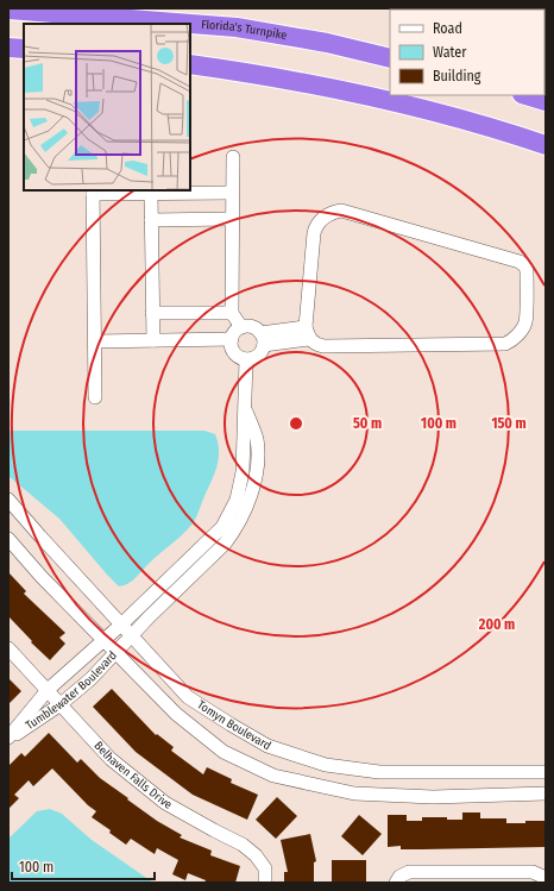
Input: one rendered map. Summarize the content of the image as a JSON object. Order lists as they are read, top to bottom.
{
  "streets": {
    "highway": ["Florida's Turnpike"],
    "street": ["Tumblewater Boulevard", "Tomyn Boulevard", "Belhaven Falls Drive"]
  },
  "crossings": [
    ["Tumblewater Boulevard", "Tomyn Boulevard"],
    ["Tumblewater Boulevard", "Belhaven Falls Drive"]
  ],
  "legend": ["Road", "Water", "Building"],
  "scale_bar": "100 m",
  "rings": [
    "50 m",
    "100 m",
    "150 m",
    "200 m"
  ]
}
